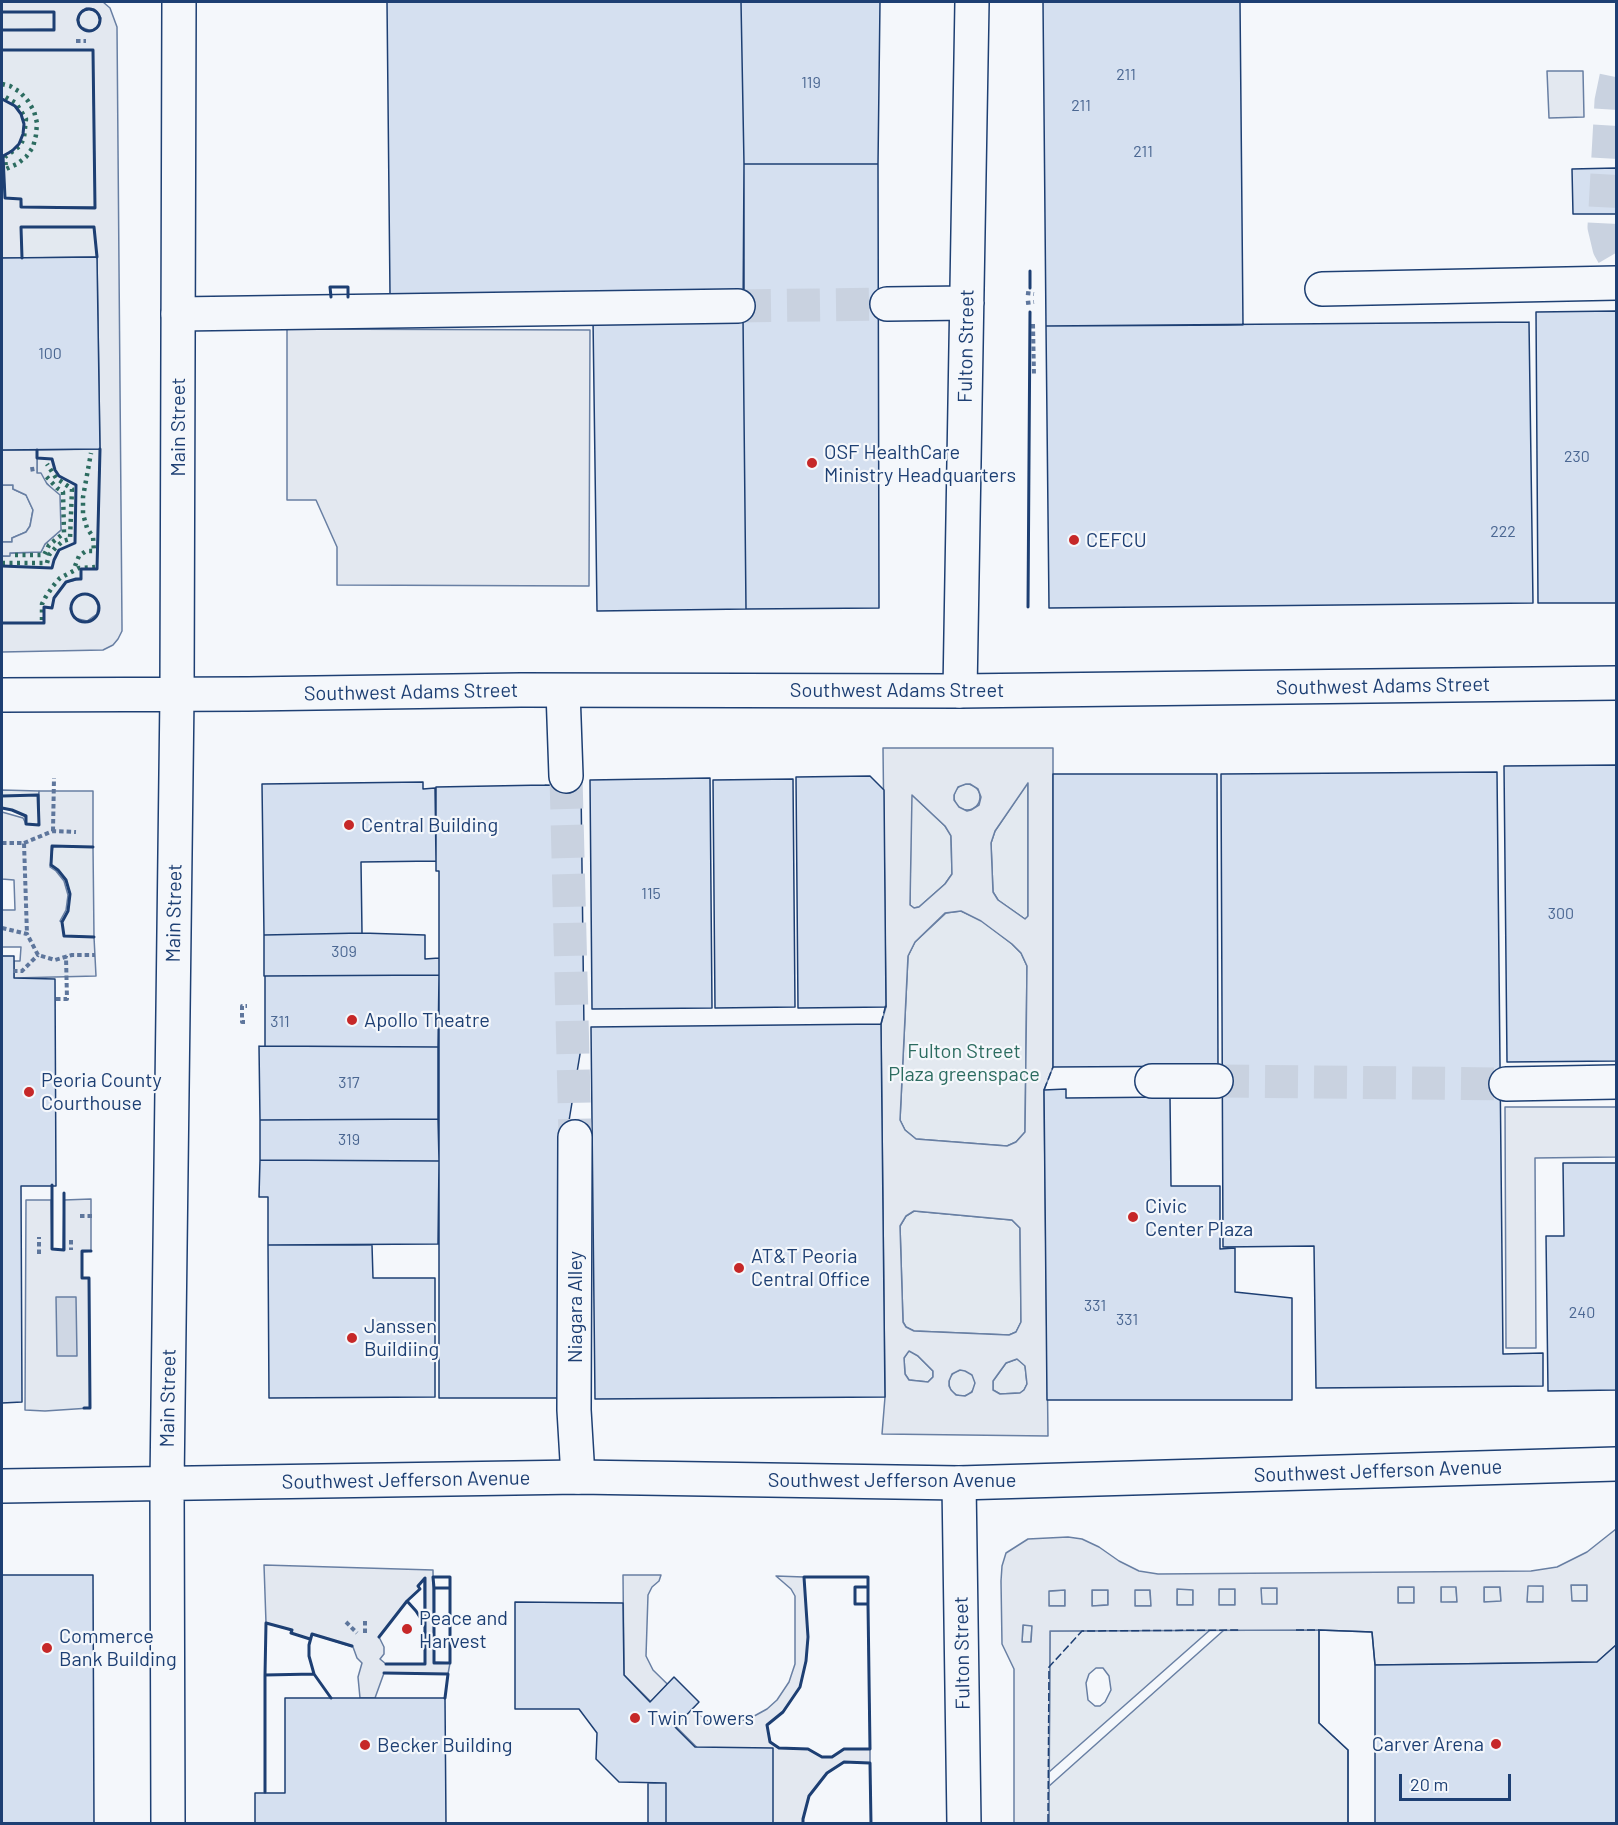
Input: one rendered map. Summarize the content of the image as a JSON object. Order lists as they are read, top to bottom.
{
  "streets": {
    "main road": [
      "Fulton Street",
      "Main Street",
      "Southwest Adams Street",
      "Niagara Alley",
      "Southwest Jefferson Avenue"
    ]
  },
  "crossings": [
    ["Fulton Street", "Southwest Adams Street"],
    ["Fulton Street", "Southwest Jefferson Avenue"],
    ["Main Street", "Southwest Adams Street"],
    ["Main Street", "Southwest Jefferson Avenue"],
    ["Niagara Alley", "Southwest Jefferson Avenue"]
  ],
  "parks": ["Fulton Street Plaza greenspace"],
  "places": [
    "OSF HealthCare Ministry Headquarters",
    "CEFCU",
    "Central Building",
    "Apollo Theatre",
    "Peoria County Courthouse",
    "Civic Center Plaza",
    "AT&T Peoria Central Office",
    "Janssen Buildiing",
    "Peace and Harvest",
    "Commerce Bank Building",
    "Twin Towers",
    "Carver Arena",
    "Becker Building"
  ],
  "house_numbers": [
    "211",
    "119",
    "211",
    "211",
    "100",
    "230",
    "222",
    "115",
    "300",
    "309",
    "311",
    "317",
    "319",
    "331",
    "240",
    "331"
  ],
  "scale_bar": "20 m"
}
